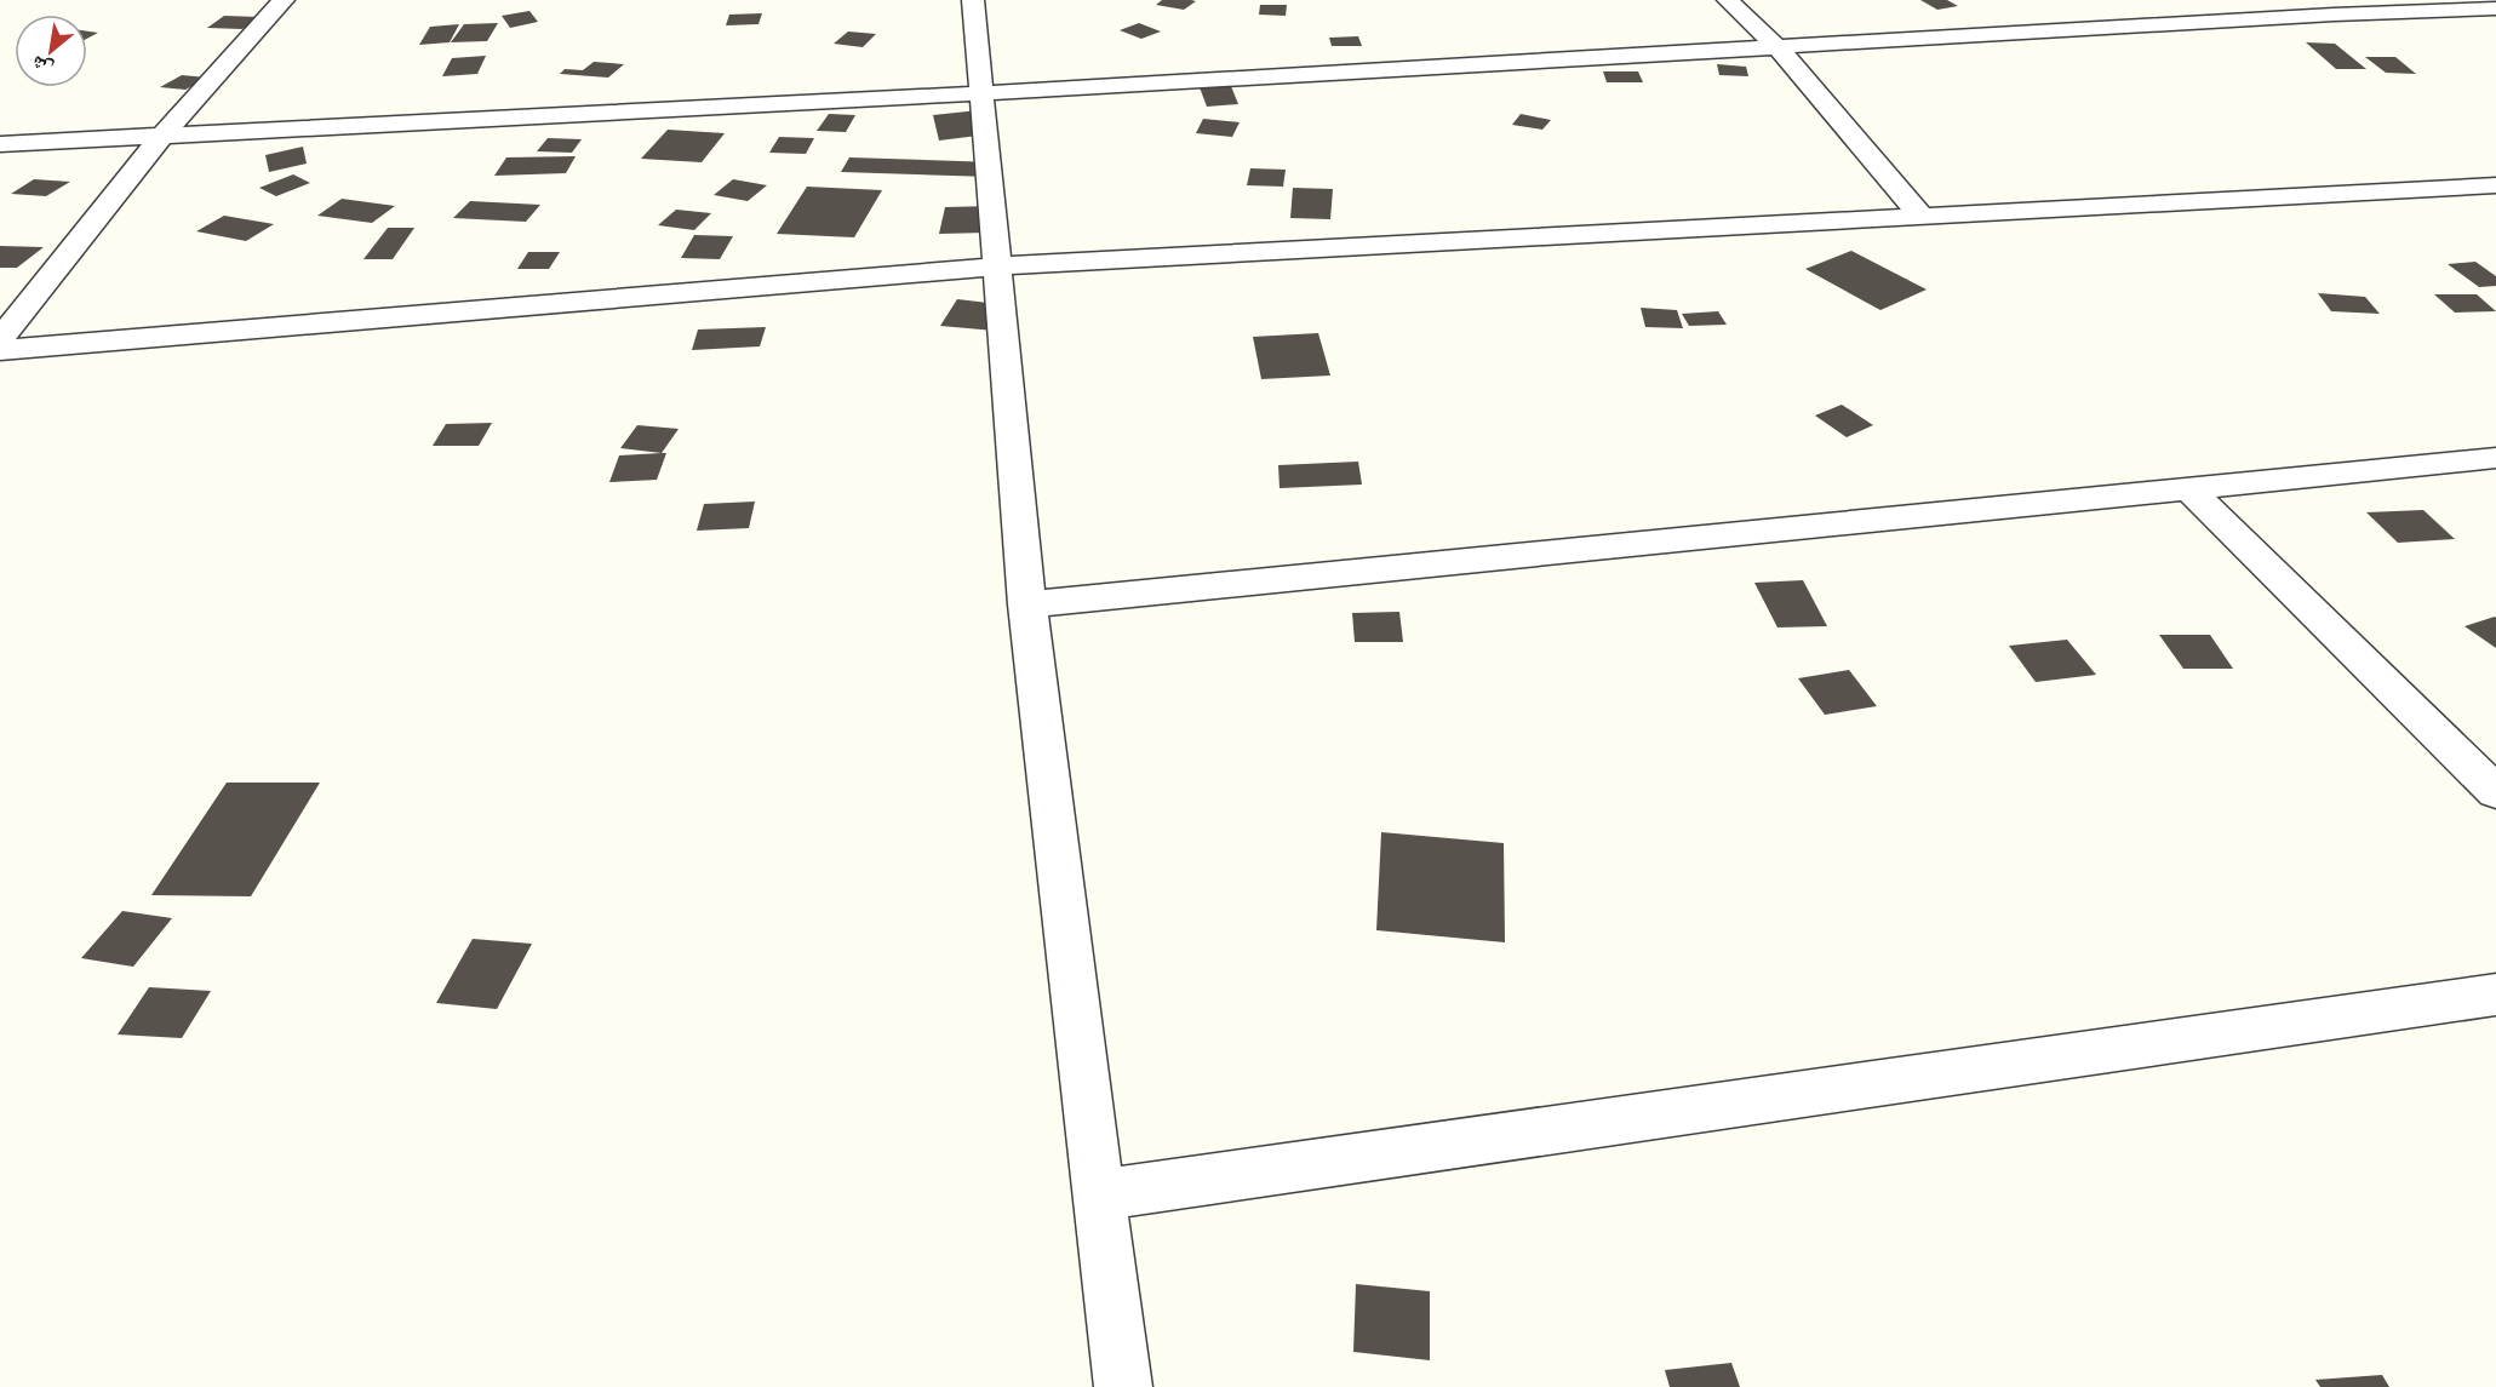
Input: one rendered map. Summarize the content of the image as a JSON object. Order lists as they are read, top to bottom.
{
  "north": "bottom left"
}
